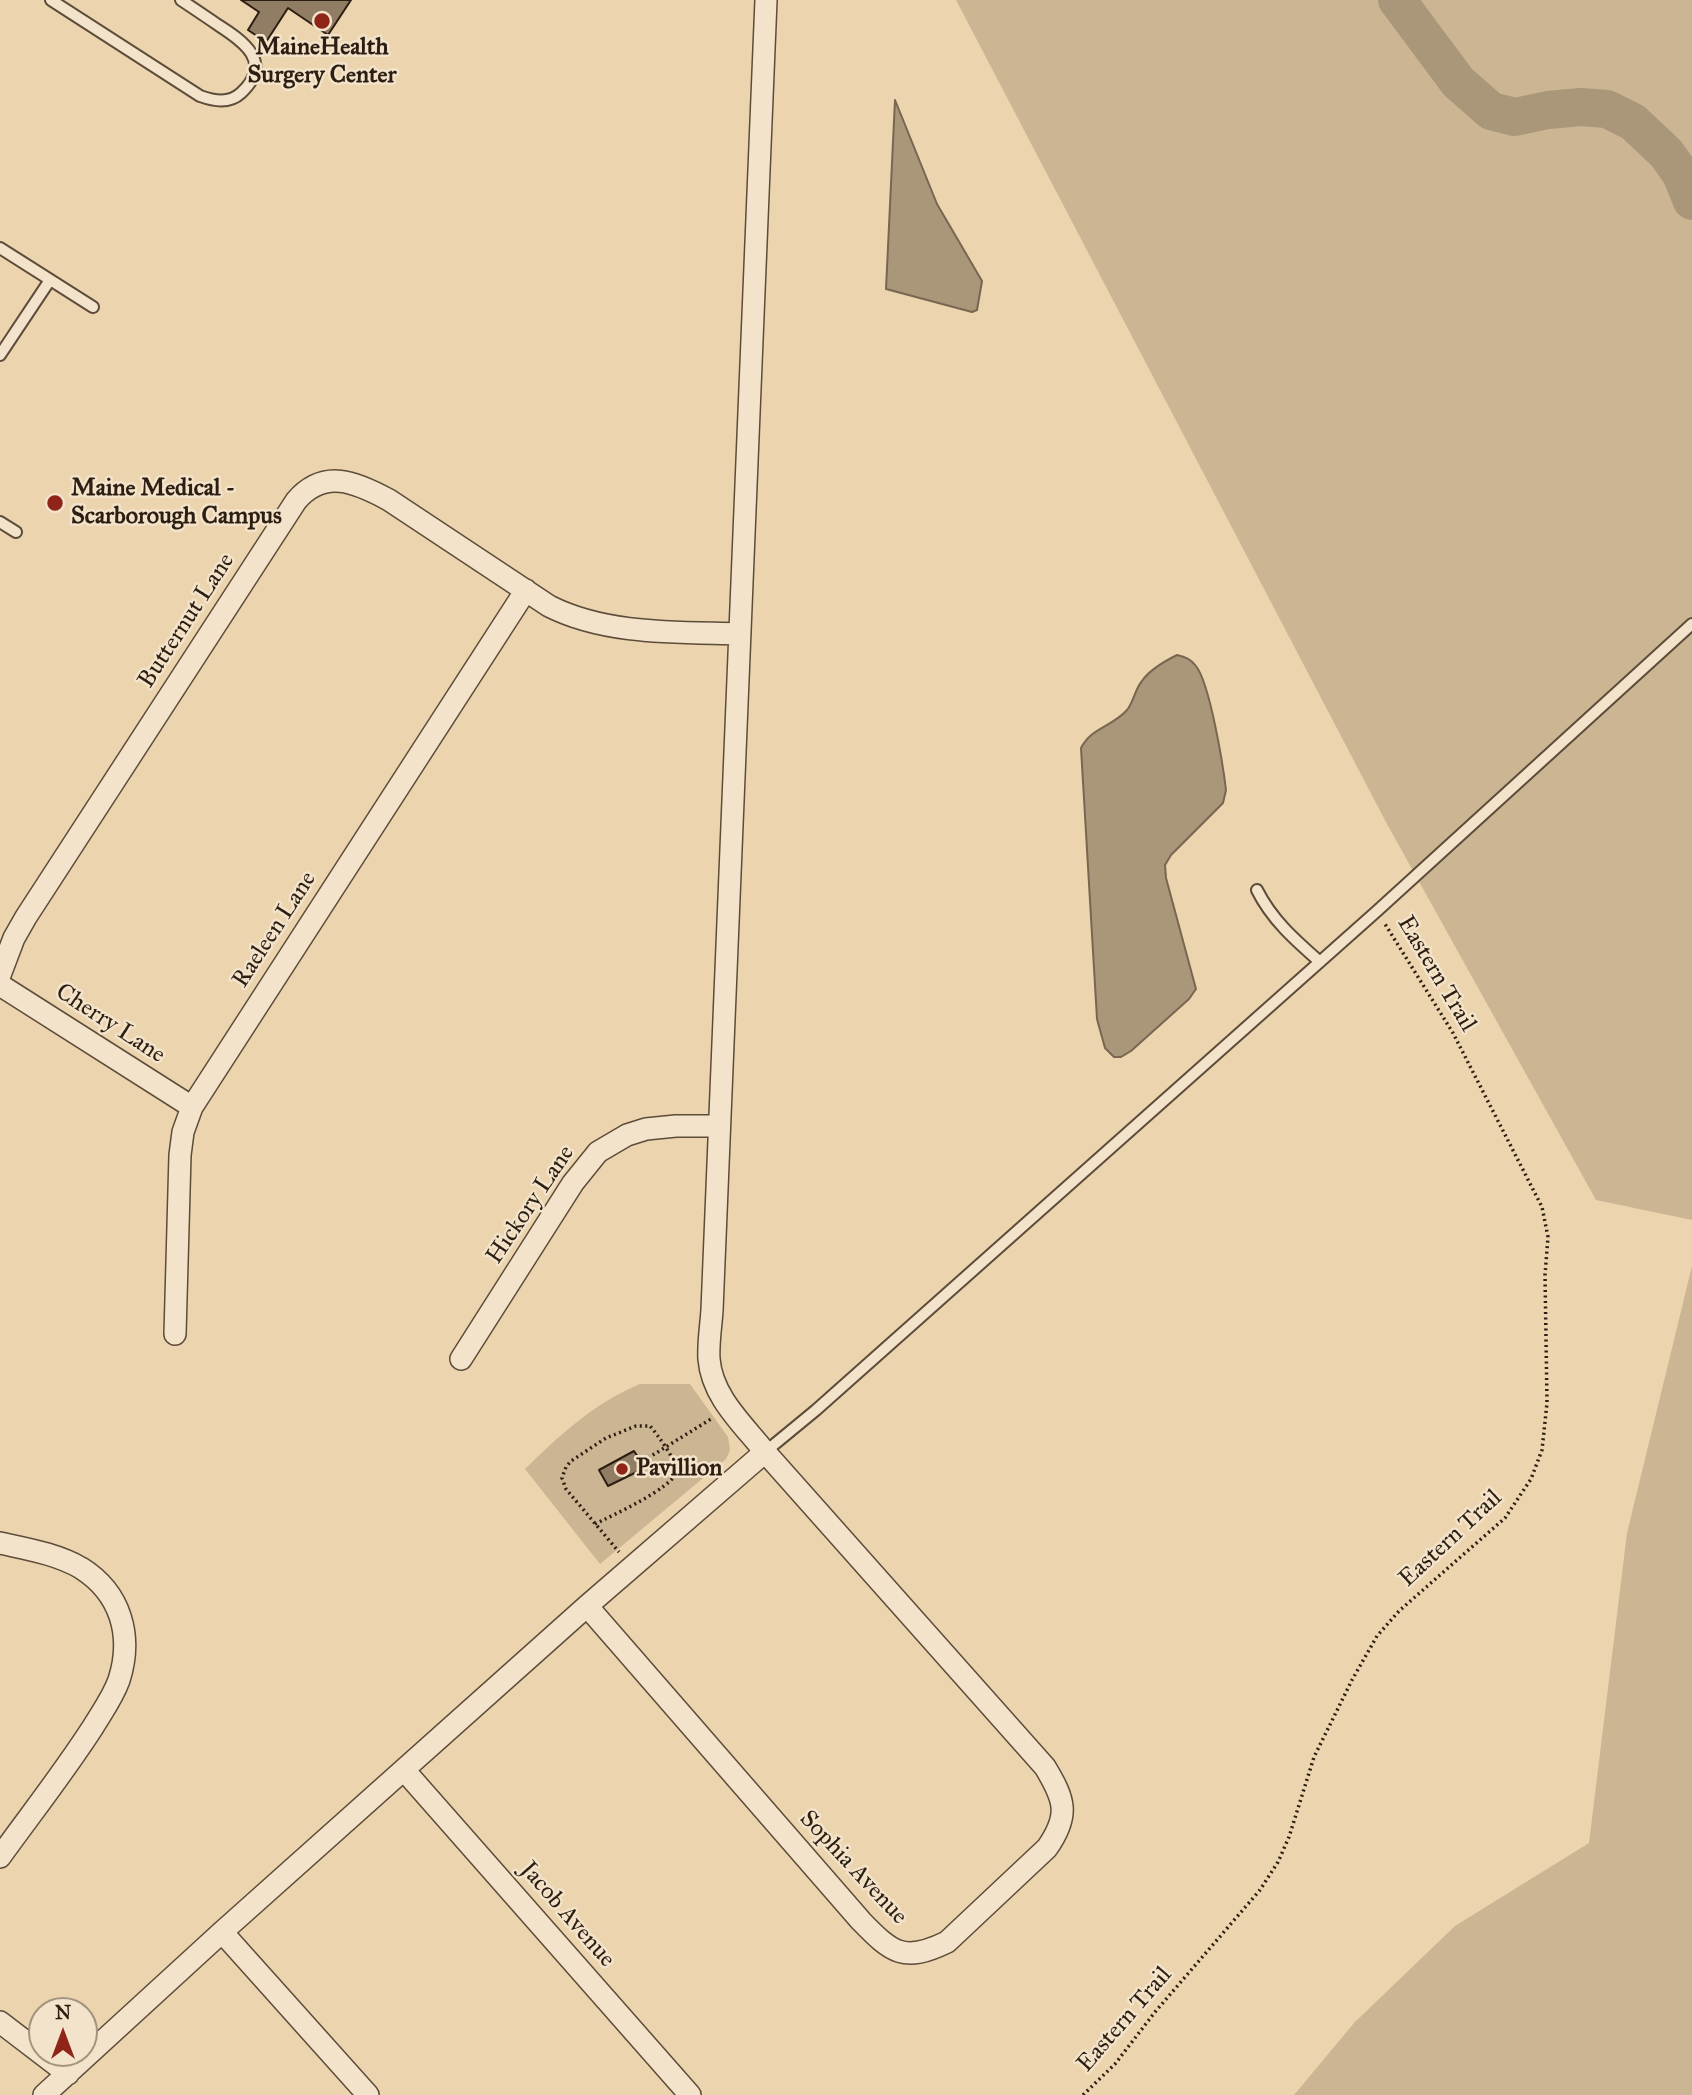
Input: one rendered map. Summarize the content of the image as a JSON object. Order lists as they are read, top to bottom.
{
  "streets": {
    "street": [
      "Butternut Lane",
      "Raeleen Lane",
      "Cherry Lane",
      "Hickory Lane",
      "Sophia Avenue",
      "Jacob Avenue"
    ],
    "path": ["Eastern Trail"]
  },
  "crossings": [
    ["Butternut Lane", "Raeleen Lane"],
    ["Butternut Lane", "Sophia Avenue"],
    ["Raeleen Lane", "Cherry Lane"],
    ["Hickory Lane", "Sophia Avenue"]
  ],
  "places": ["MaineHealth Surgery Center", "Maine Medical - Scarborough Campus", "Pavillion"],
  "north": "top"
}
